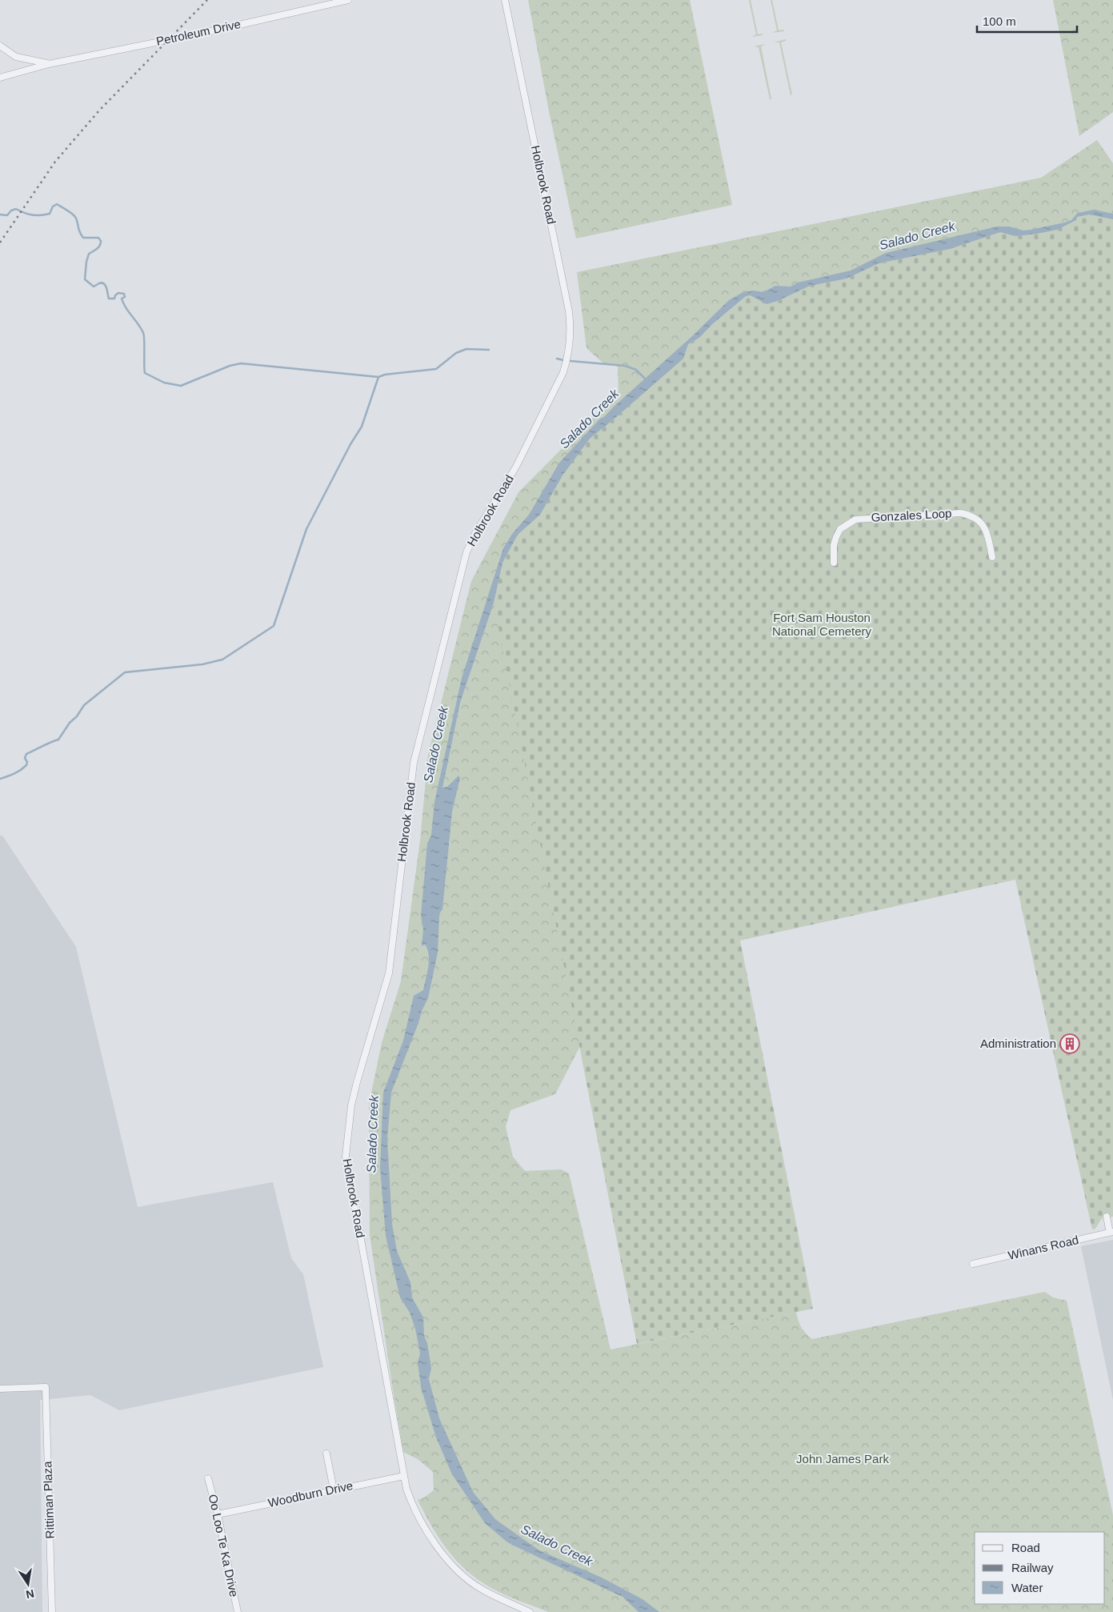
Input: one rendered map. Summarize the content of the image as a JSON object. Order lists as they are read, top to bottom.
{
  "streets": {
    "street": [
      "Petroleum Drive",
      "Holbrook Road",
      "Gonzales Loop",
      "Winans Road",
      "Woodburn Drive",
      "Rittiman Plaza",
      "Oo Loo Te Ka Drive"
    ]
  },
  "crossings": [
    ["Holbrook Road", "Woodburn Drive"],
    ["Woodburn Drive", "Oo Loo Te Ka Drive"]
  ],
  "water": ["Salado Creek"],
  "parks": ["Fort Sam Houston National Cemetery", "John James Park"],
  "places": {
    "building": ["Administration"]
  },
  "legend": ["Road", "Railway", "Water"],
  "scale_bar": "100 m",
  "north": "bottom"
}
